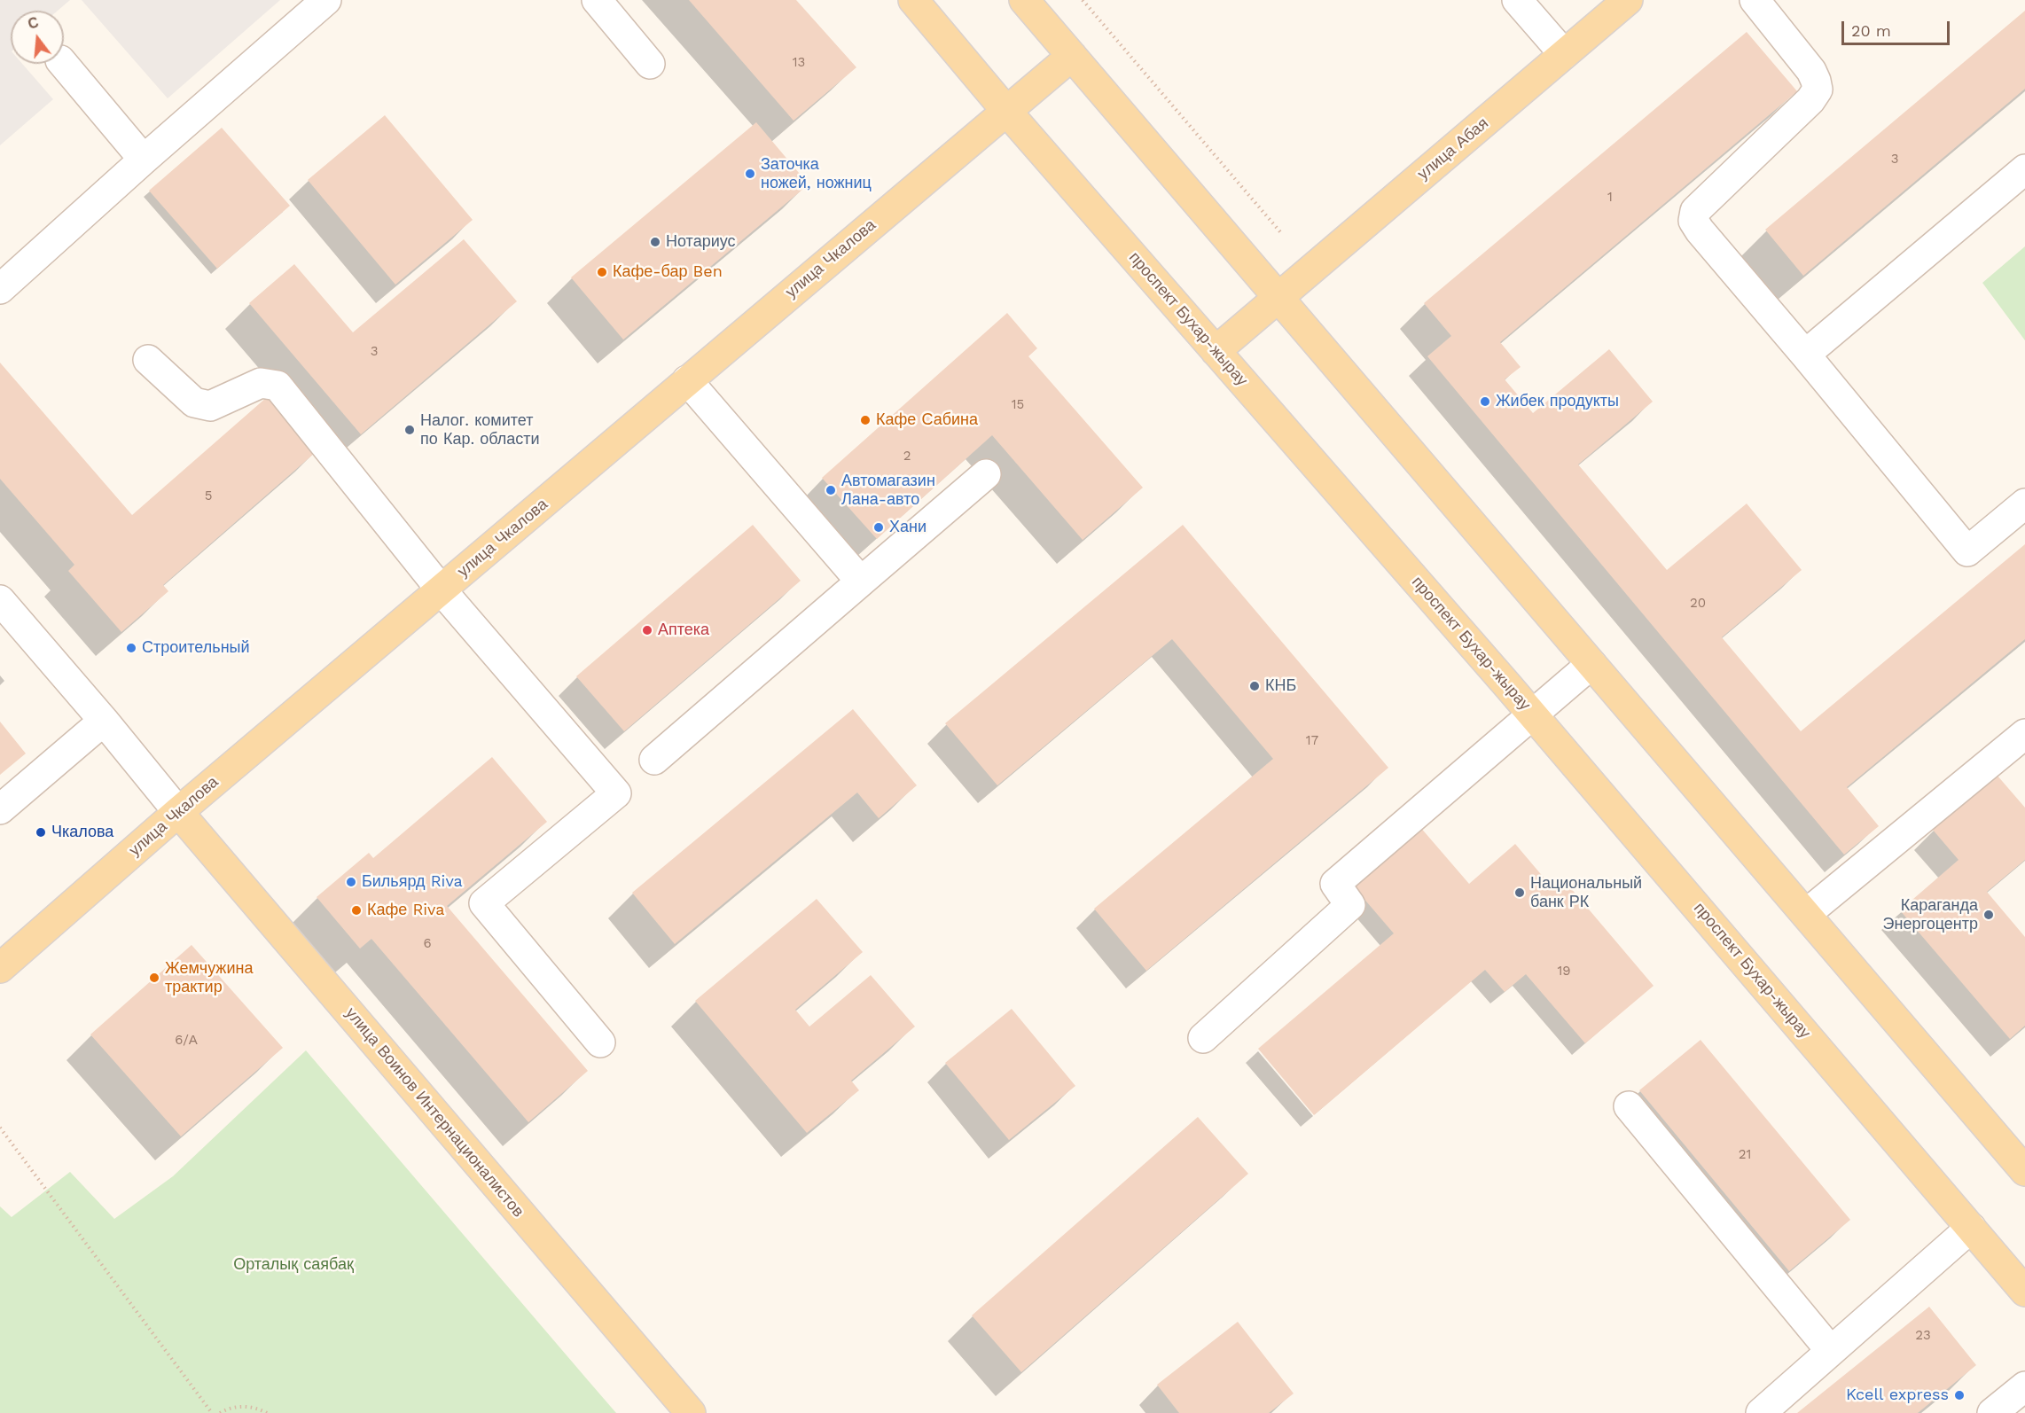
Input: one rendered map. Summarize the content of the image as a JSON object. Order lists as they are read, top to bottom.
{
  "streets": {
    "main road": [
      "улица Абая",
      "улица Чкалова",
      "проспект Бухар-жырау",
      "улица Воинов Интернационалистов"
    ]
  },
  "crossings": [
    ["улица Абая", "проспект Бухар-жырау"],
    ["улица Чкалова", "проспект Бухар-жырау"],
    ["улица Чкалова", "улица Воинов Интернационалистов"]
  ],
  "parks": ["Орталық саябақ"],
  "places": [
    "Заточка ножей, ножниц",
    "Нотариус",
    "Кафе-бар Ben",
    "Жибек продукты",
    "Кафе Сабина",
    "Налог. комитет по Кар. области",
    "Автомагазин Лана-авто",
    "Хани",
    "Аптека",
    "Строительный",
    "КНБ",
    "Чкалова",
    "Бильярд Riva",
    "Национальный банк РК",
    "Кафе Riva",
    "Караганда Энергоцентр",
    "Жемчужина трактир",
    "Kcell express"
  ],
  "house_numbers": [
    "13",
    "3",
    "1",
    "3",
    "15",
    "2",
    "5",
    "20",
    "17",
    "6",
    "19",
    "6/А",
    "21",
    "23"
  ],
  "scale_bar": "20 m",
  "north": "top"
}
